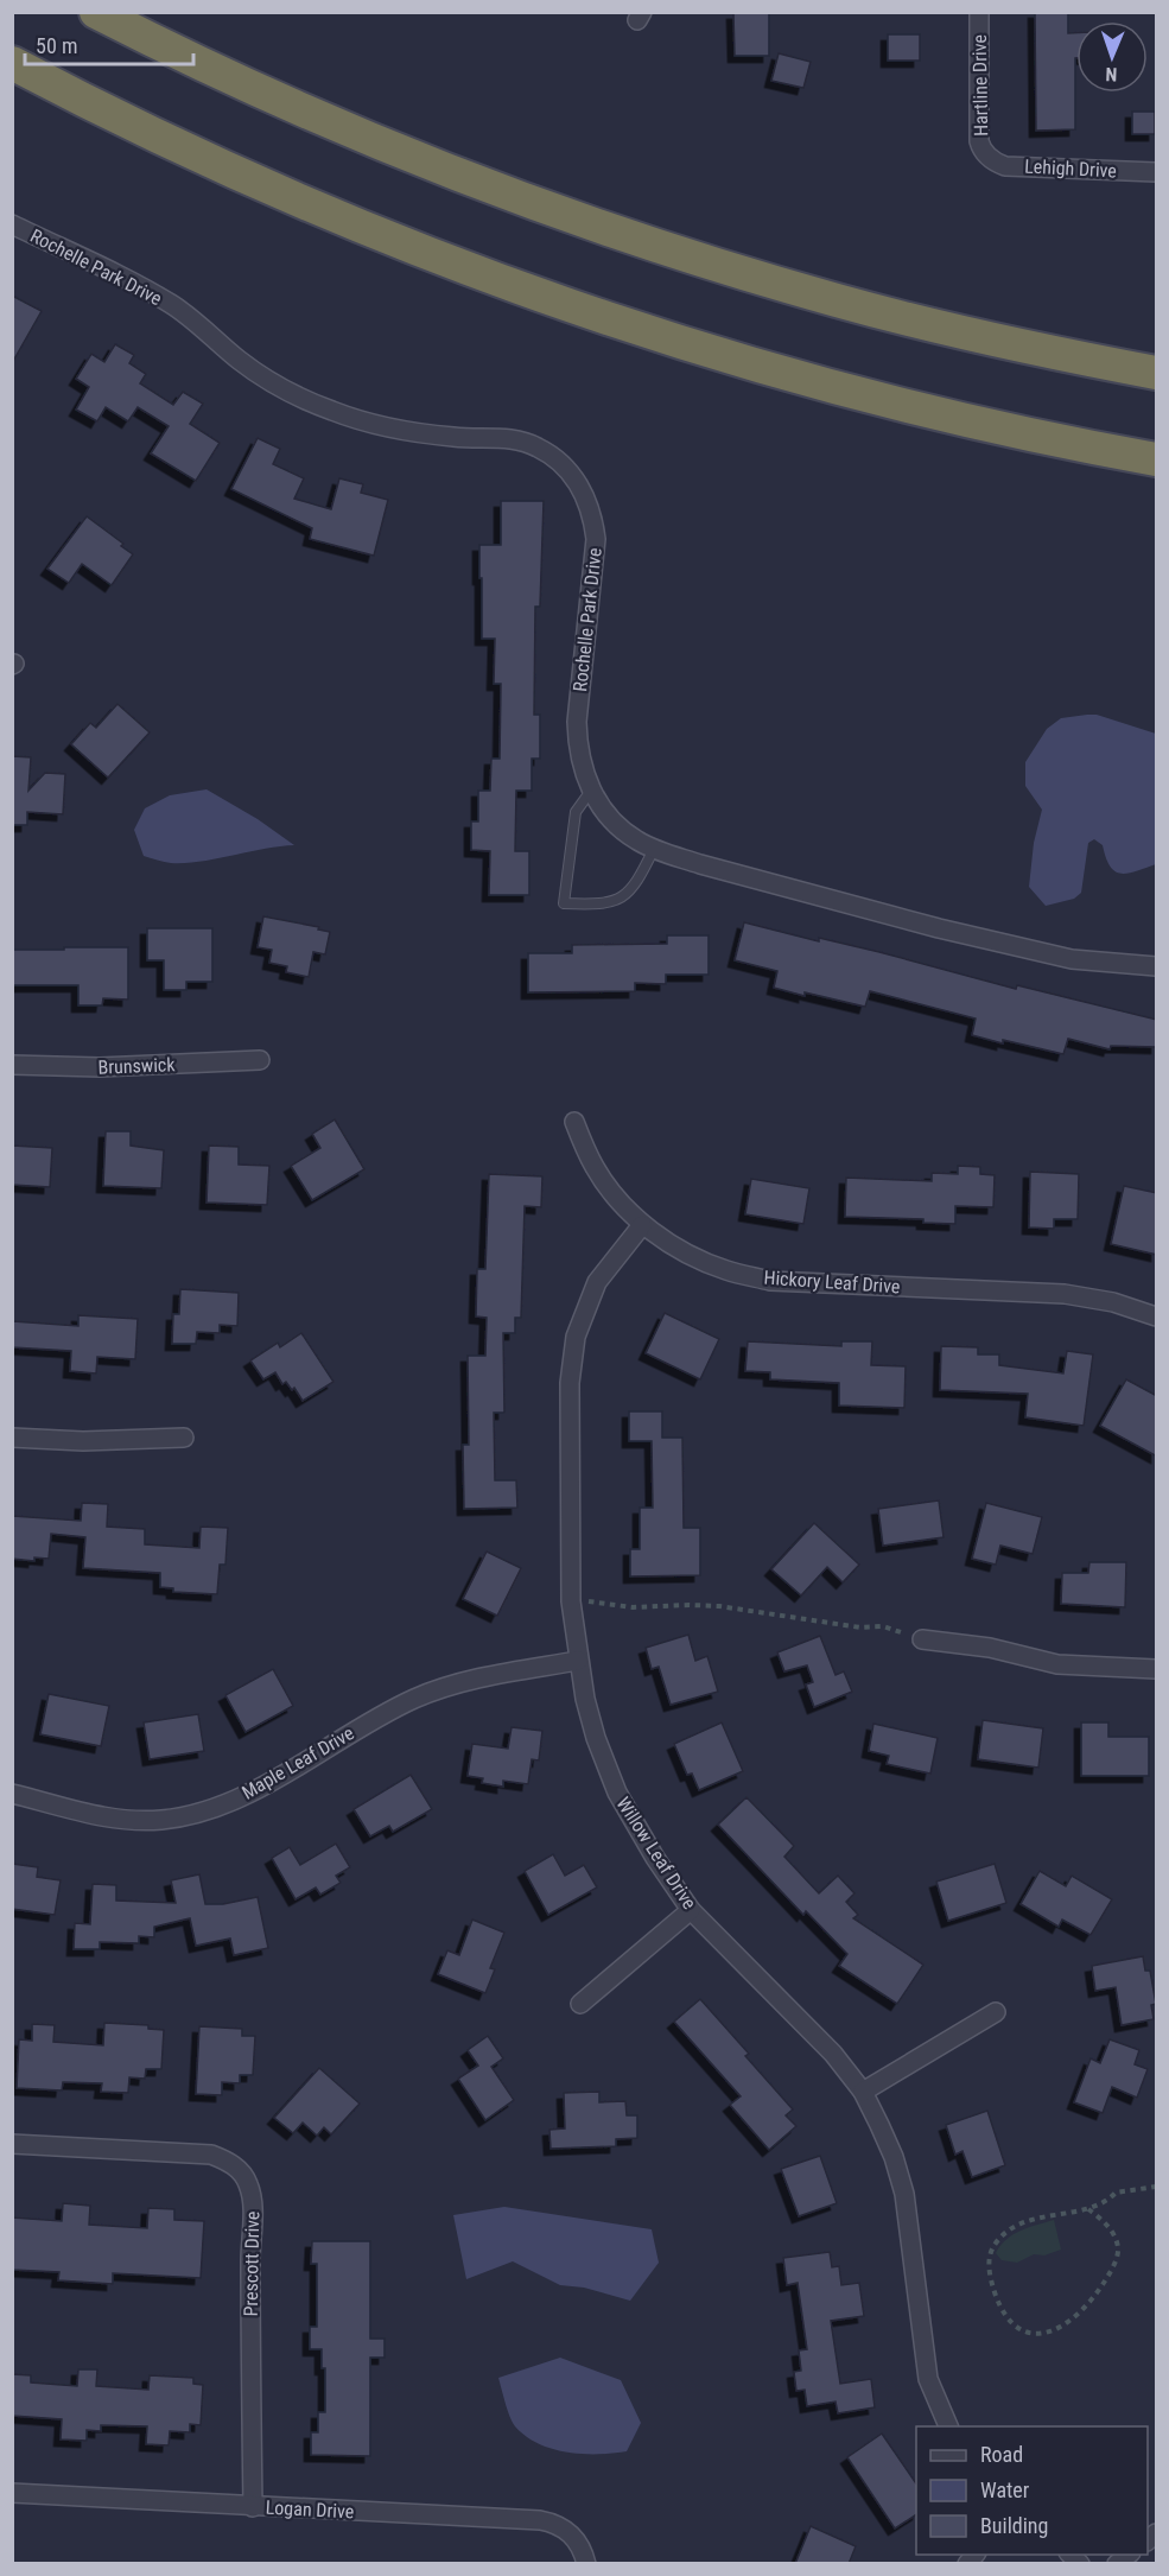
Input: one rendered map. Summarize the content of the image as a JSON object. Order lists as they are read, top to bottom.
{
  "streets": {
    "street": [
      "Hartline Drive",
      "Lehigh Drive",
      "Rochelle Park Drive",
      "Brunswick",
      "Hickory Leaf Drive",
      "Maple Leaf Drive",
      "Willow Leaf Drive",
      "Prescott Drive",
      "Logan Drive"
    ]
  },
  "crossings": [
    ["Hartline Drive", "Lehigh Drive"],
    ["Hickory Leaf Drive", "Willow Leaf Drive"],
    ["Maple Leaf Drive", "Willow Leaf Drive"],
    ["Prescott Drive", "Logan Drive"]
  ],
  "legend": ["Road", "Water", "Building"],
  "scale_bar": "50 m",
  "north": "bottom"
}
